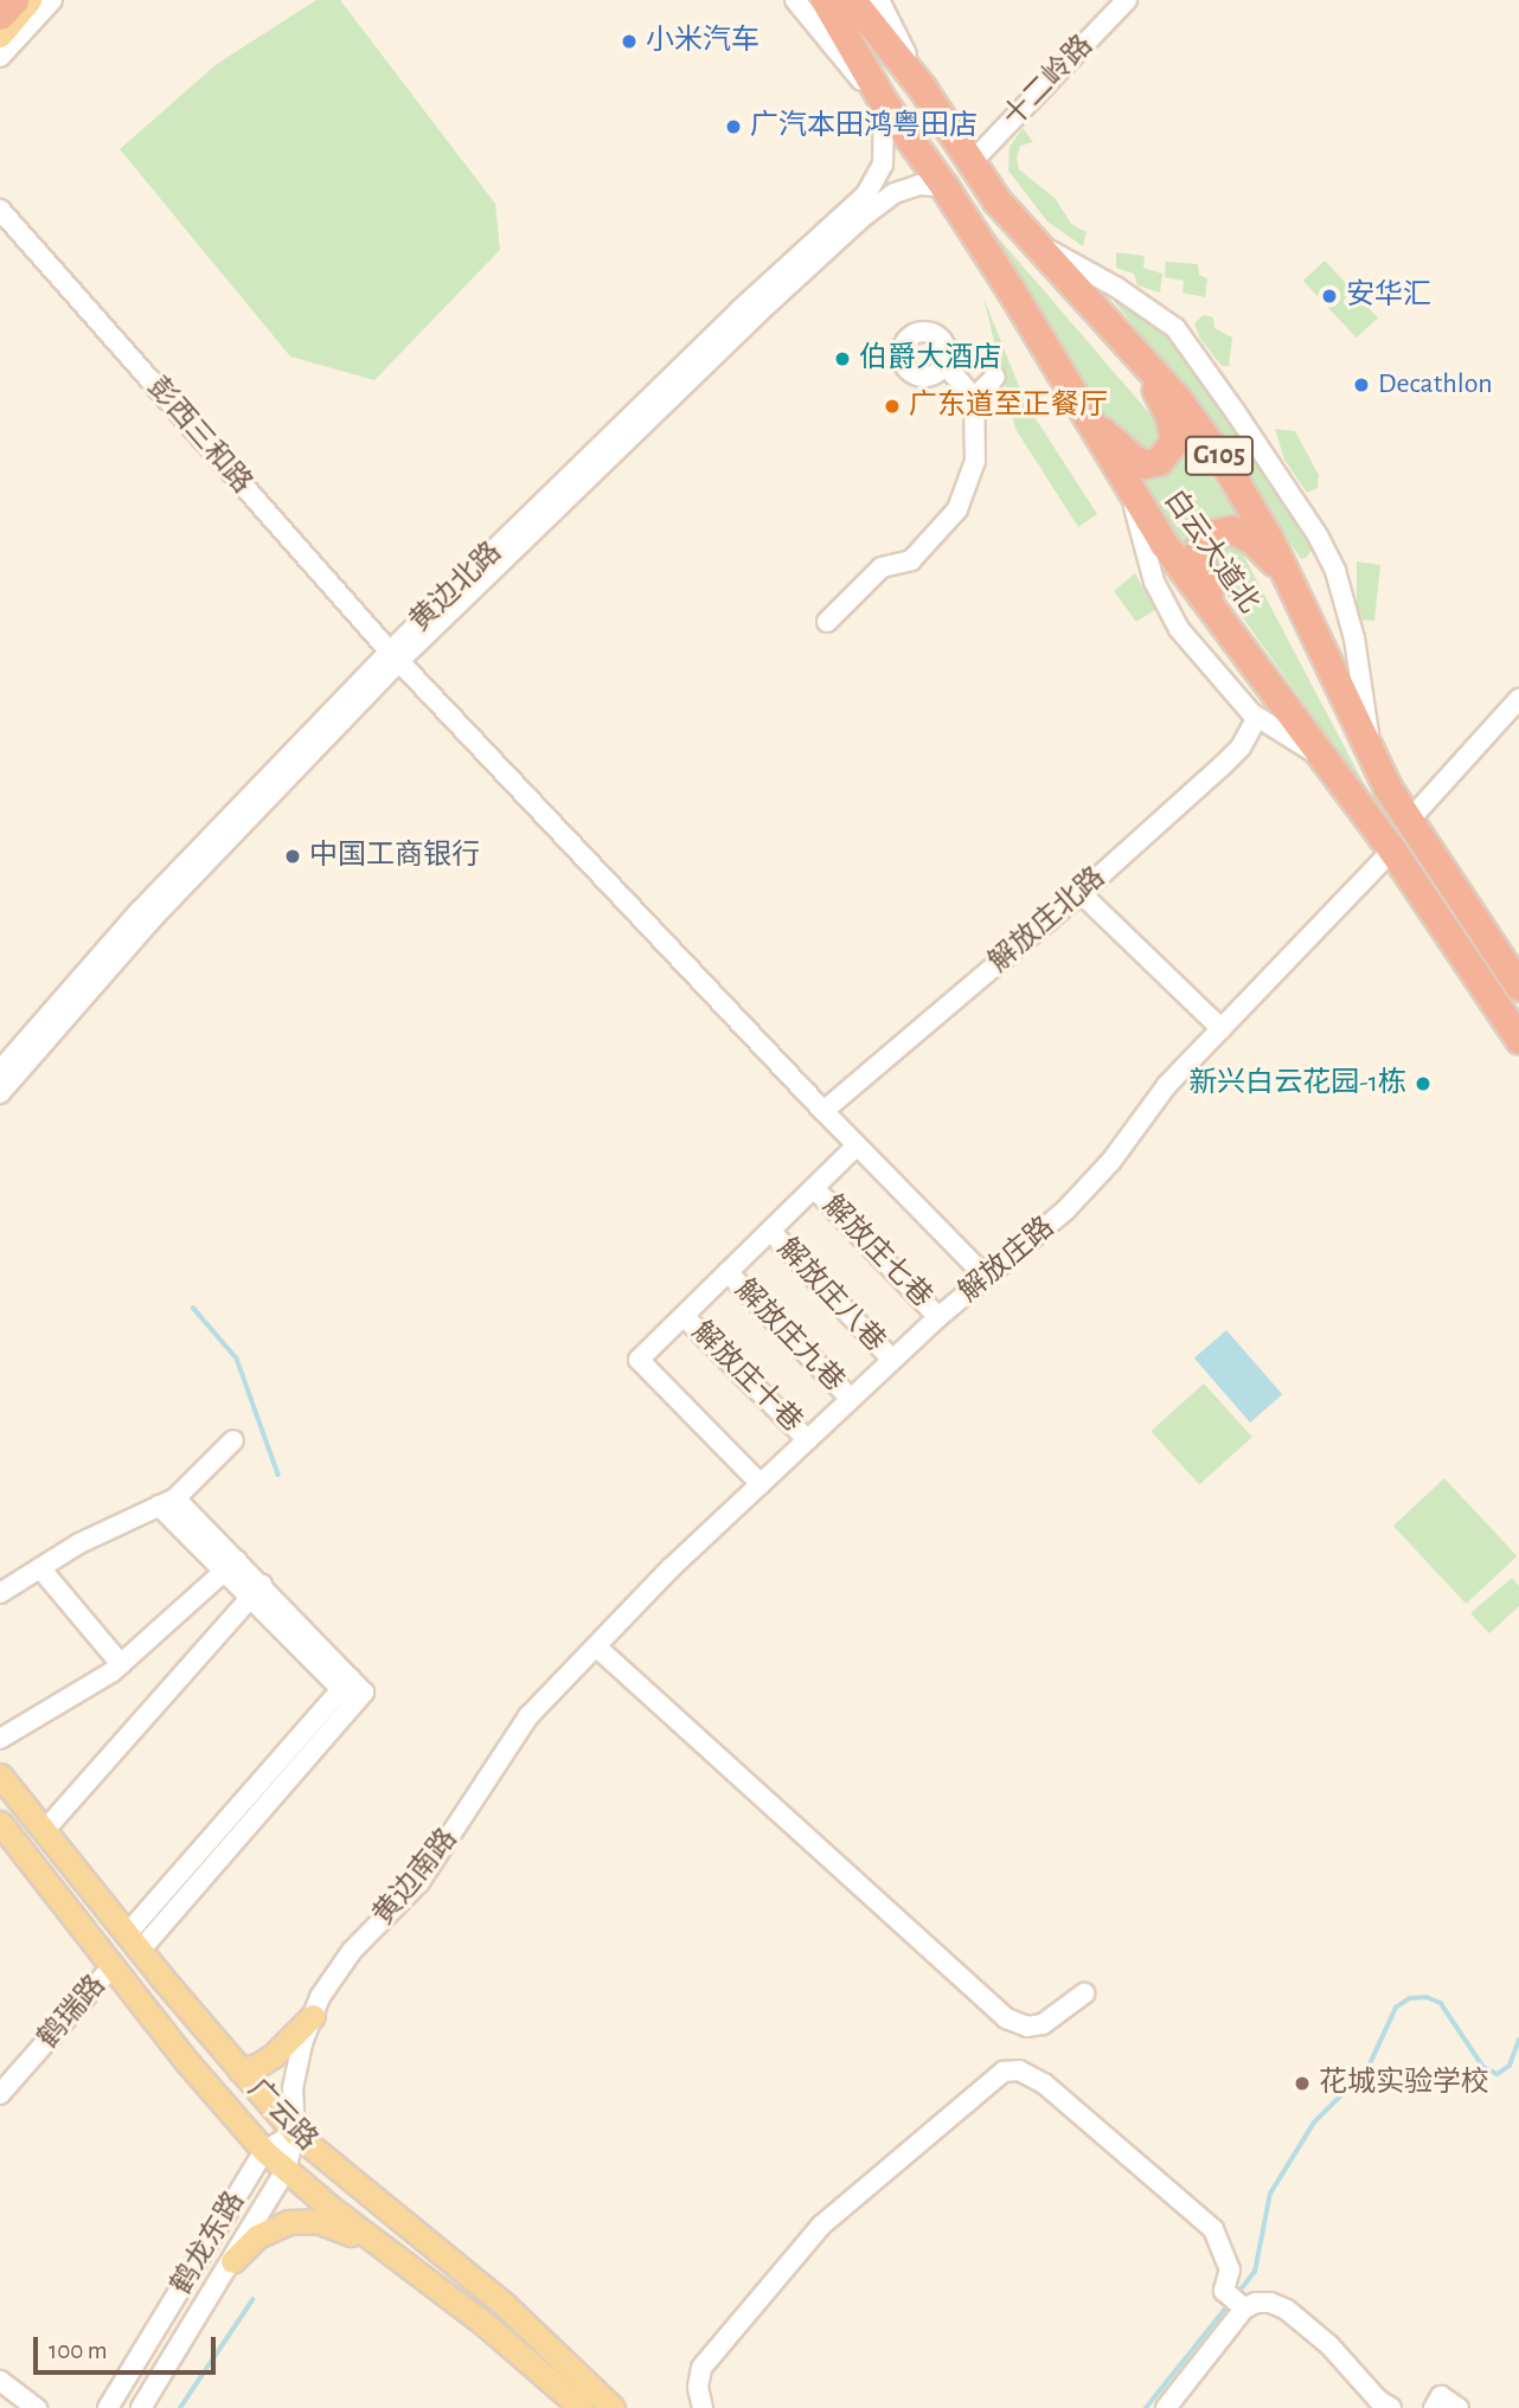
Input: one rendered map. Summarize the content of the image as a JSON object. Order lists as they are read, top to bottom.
{
  "streets": {
    "highway": ["G105", "白云大道北"],
    "main road": ["广云路"],
    "street": [
      "十二岭路",
      "彭西三和路",
      "黄边北路",
      "解放庄北路",
      "解放庄七巷",
      "解放庄路",
      "解放庄八巷",
      "解放庄九巷",
      "解放庄十巷",
      "黄边南路",
      "鹤瑞路",
      "鹤龙东路"
    ]
  },
  "crossings": [
    ["十二岭路", "白云大道北"],
    ["彭西三和路", "黄边北路"],
    ["彭西三和路", "解放庄北路"],
    ["彭西三和路", "解放庄路"],
    ["白云大道北", "黄边北路"],
    ["白云大道北", "解放庄路"],
    ["解放庄七巷", "解放庄路"],
    ["解放庄路", "解放庄八巷"],
    ["解放庄路", "解放庄九巷"],
    ["解放庄路", "解放庄十巷"],
    ["解放庄路", "黄边南路"],
    ["黄边南路", "广云路"],
    ["黄边南路", "鹤龙东路"],
    ["鹤瑞路", "广云路"],
    ["广云路", "鹤龙东路"]
  ],
  "places": [
    "小米汽车",
    "广汽本田鸿粤田店",
    "安华汇",
    "伯爵大酒店",
    "Decathlon",
    "广东道至正餐厅",
    "中国工商银行",
    "新兴白云花园-1栋",
    "花城实验学校"
  ],
  "scale_bar": "100 m"
}
